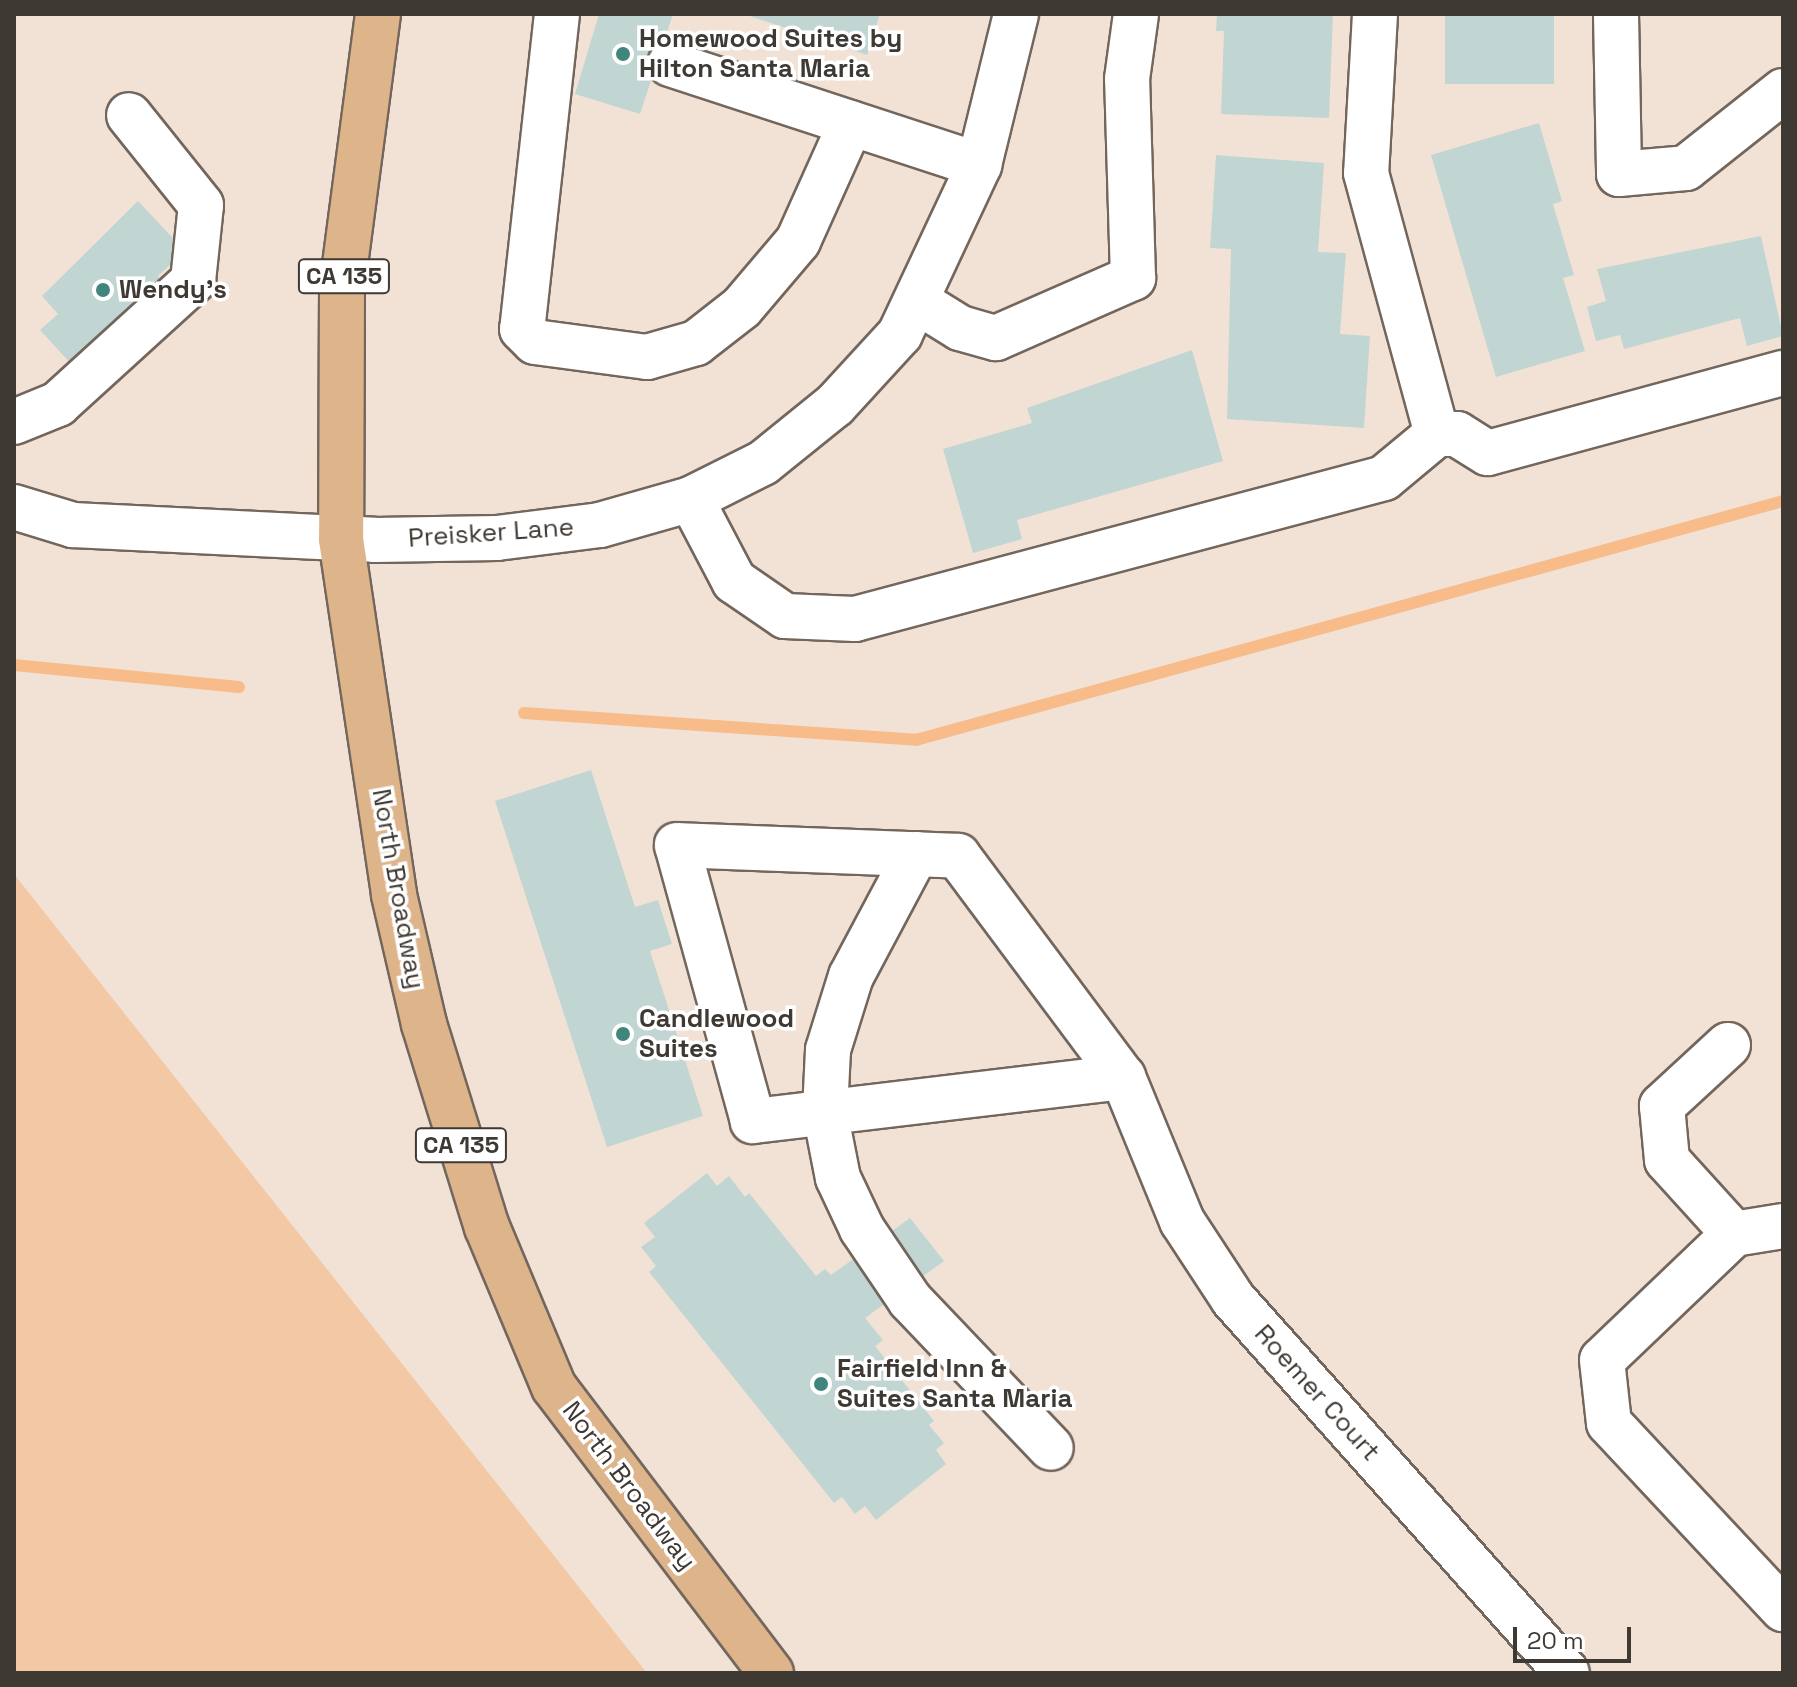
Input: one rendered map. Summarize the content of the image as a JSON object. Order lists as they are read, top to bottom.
{
  "streets": {
    "main road": ["CA 135", "North Broadway"],
    "street": ["Preisker Lane", "Roemer Court"]
  },
  "crossings": [
    ["Preisker Lane", "North Broadway"]
  ],
  "places": [
    "Homewood Suites by Hilton Santa Maria",
    "Wendy's",
    "Candlewood Suites",
    "Fairfield Inn & Suites Santa Maria"
  ],
  "scale_bar": "20 m"
}
